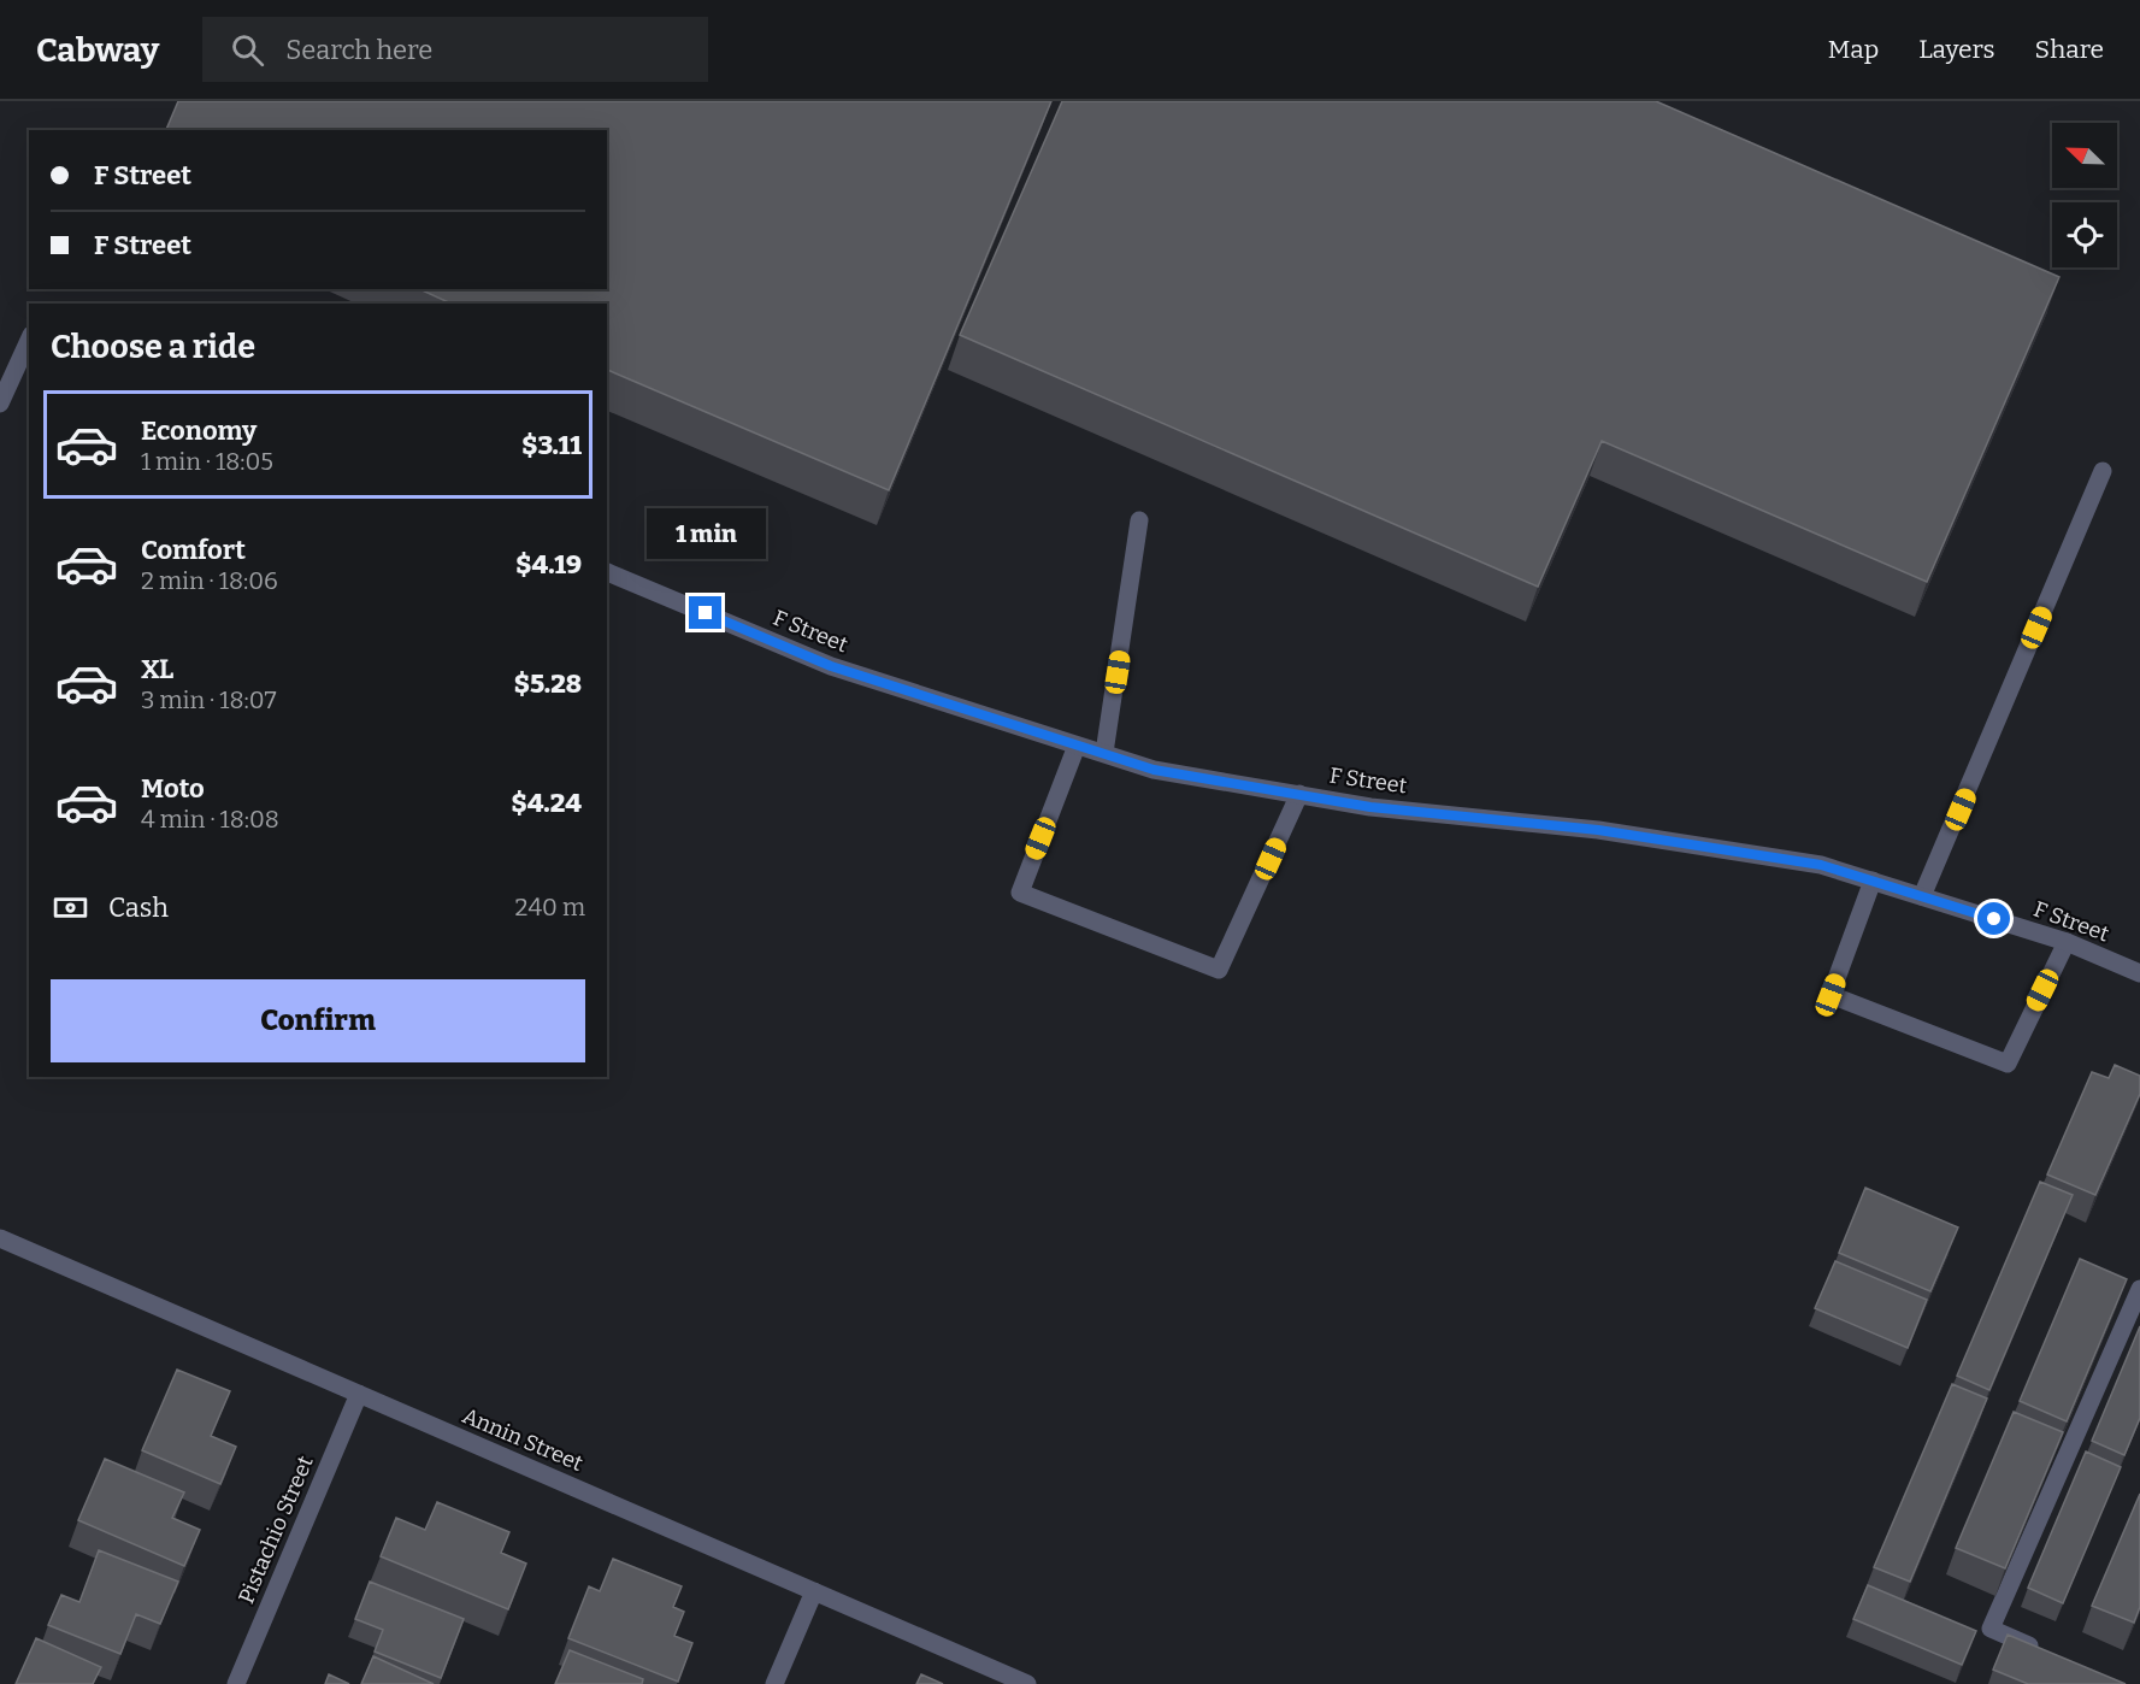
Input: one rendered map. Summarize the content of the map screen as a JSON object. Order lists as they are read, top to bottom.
{
  "streets": {
    "street": ["F Street", "Annin Street", "Pistachio Street"]
  },
  "crossings": [
    ["Annin Street", "Pistachio Street"]
  ],
  "north": "top left",
  "page": {
    "header": "Cabway",
    "search": "Search here",
    "nav": ["Map", "Layers", "Share"],
    "banner": ["F Street", "F Street"],
    "heading": "Choose a ride",
    "list": [
      {
        "name": "Economy",
        "note": "1 min · 18:05",
        "value": "$3.11"
      },
      {
        "name": "Comfort",
        "note": "2 min · 18:06",
        "value": "$4.19"
      },
      {
        "name": "XL",
        "note": "3 min · 18:07",
        "value": "$5.28"
      },
      {
        "name": "Moto",
        "note": "4 min · 18:08",
        "value": "$4.24"
      }
    ],
    "bubble": "1 min",
    "pay": ["Cash", "240 m"],
    "buttons": "Confirm"
  }
}
